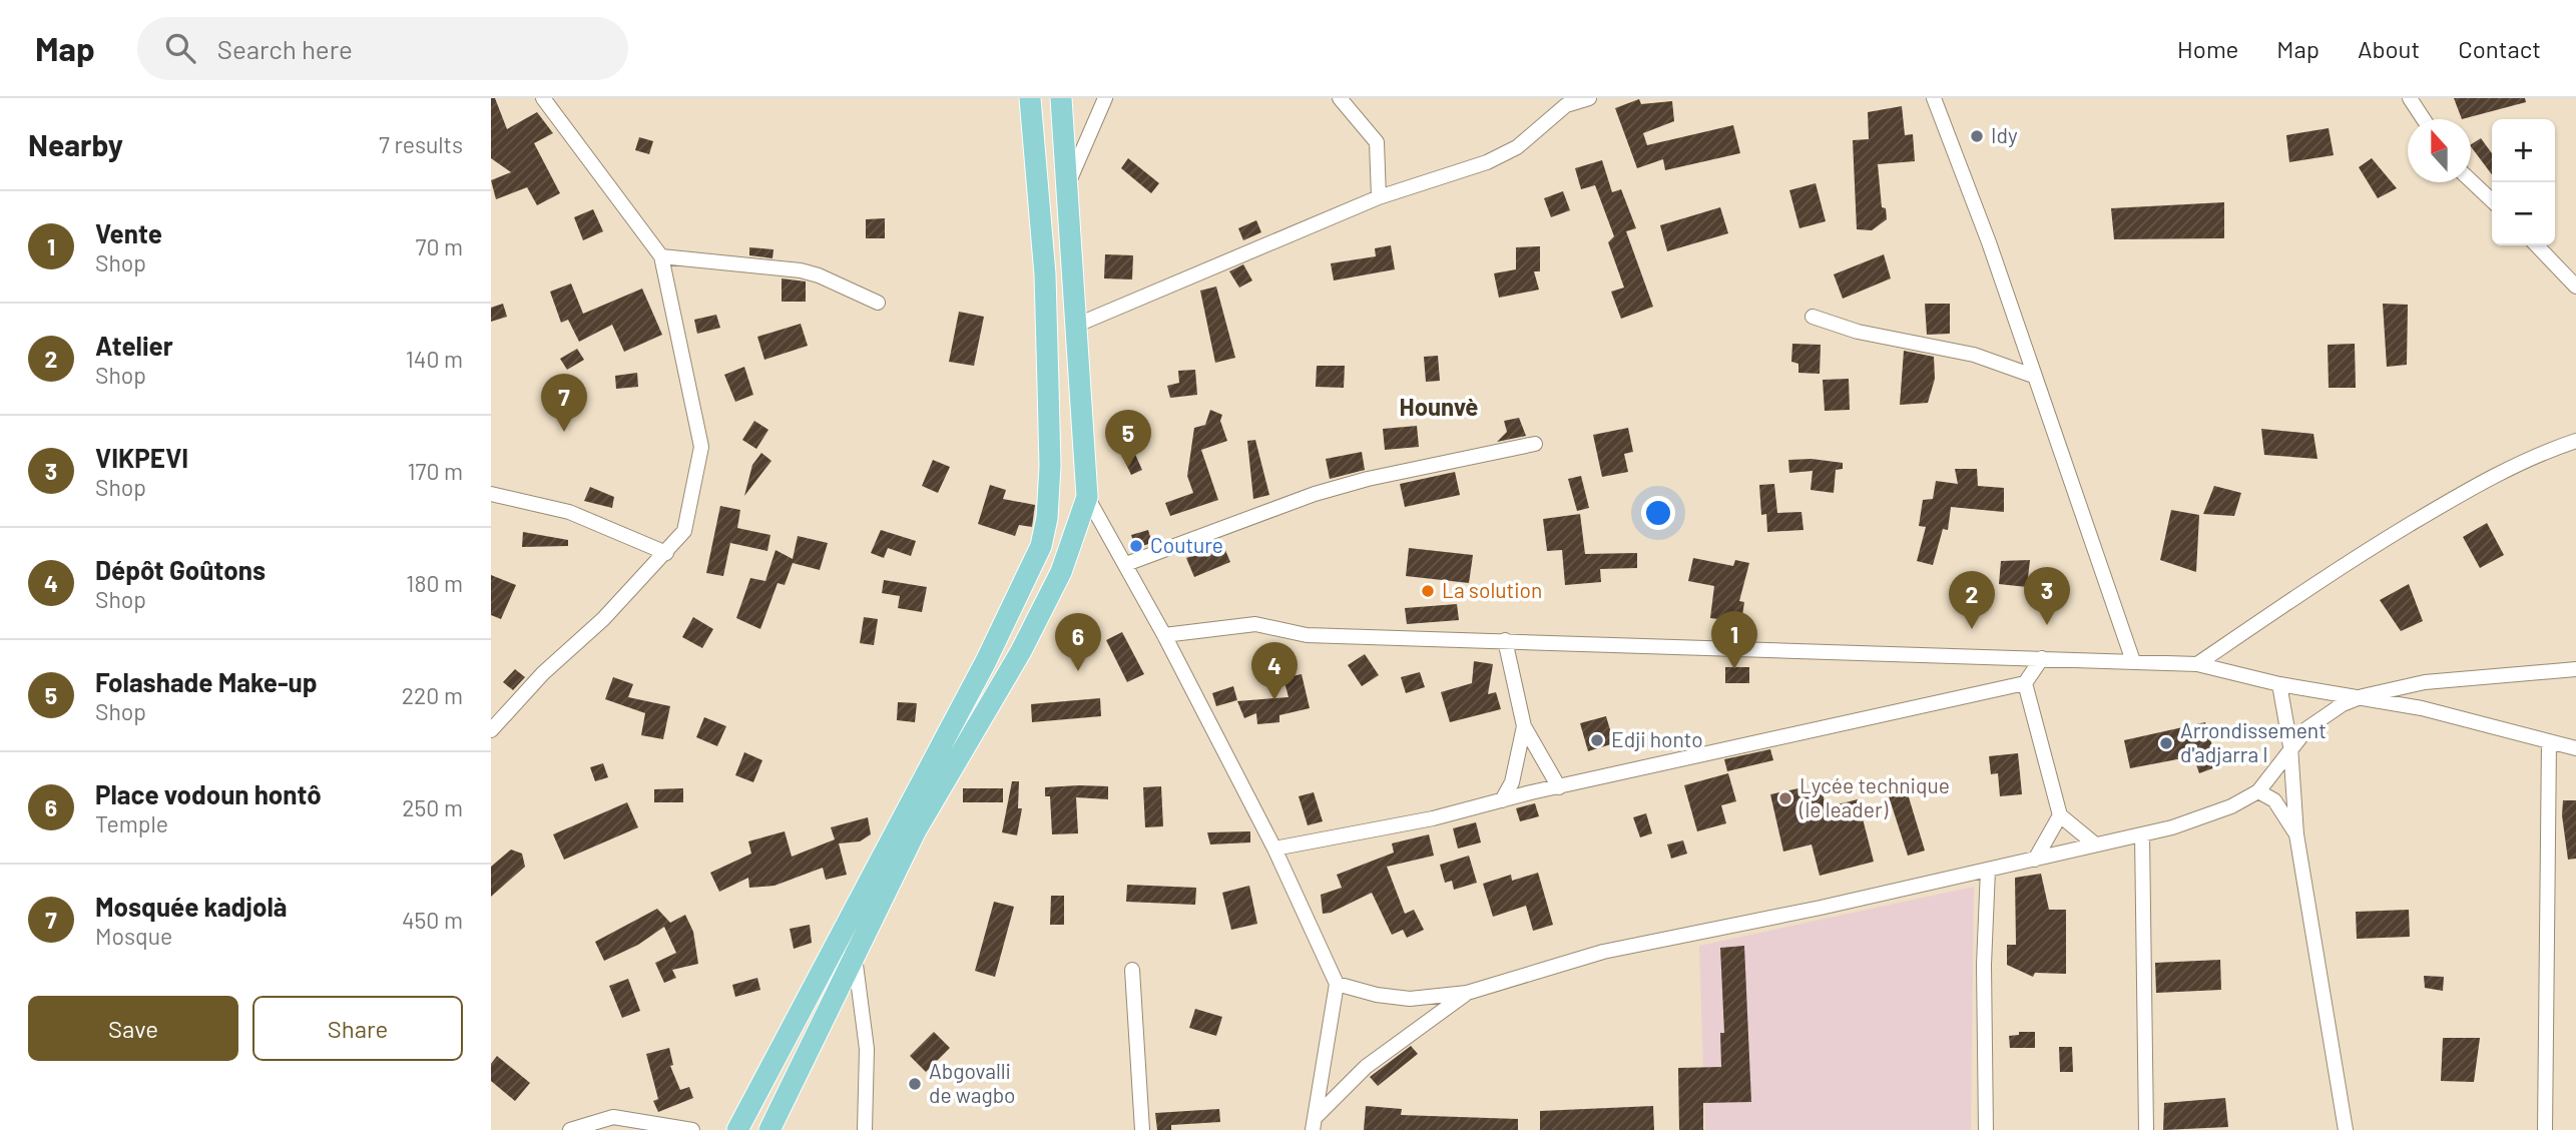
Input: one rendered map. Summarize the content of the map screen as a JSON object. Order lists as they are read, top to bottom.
{
  "districts": ["Hounvè"],
  "places": [
    "Idy",
    "Couture",
    "La solution",
    "Edji honto",
    "Arrondissement d'adjarra I",
    "Lycée technique (le leader)",
    "Abgovalli de wagbo"
  ],
  "north": "top",
  "page": {
    "header": "Map",
    "search": "Search here",
    "nav": [
      "Home",
      "Map",
      "About",
      "Contact"
    ],
    "heading": ["Nearby", "7 results"],
    "map_buttons": ["+", "−"],
    "list": [
      {
        "mark": "1",
        "name": "Vente",
        "note": "Shop",
        "value": "70 m"
      },
      {
        "mark": "2",
        "name": "Atelier",
        "note": "Shop",
        "value": "140 m"
      },
      {
        "mark": "3",
        "name": "VIKPEVI",
        "note": "Shop",
        "value": "170 m"
      },
      {
        "mark": "4",
        "name": "Dépôt Goûtons",
        "note": "Shop",
        "value": "180 m"
      },
      {
        "mark": "5",
        "name": "Folashade Make-up",
        "note": "Shop",
        "value": "220 m"
      },
      {
        "mark": "6",
        "name": "Place vodoun hontô",
        "note": "Temple",
        "value": "250 m"
      },
      {
        "mark": "7",
        "name": "Mosquée kadjolà",
        "note": "Mosque",
        "value": "450 m"
      }
    ],
    "pins": [
      "7",
      "5",
      "3",
      "2",
      "1",
      "6",
      "4"
    ],
    "buttons": ["Save", "Share"]
  }
}
